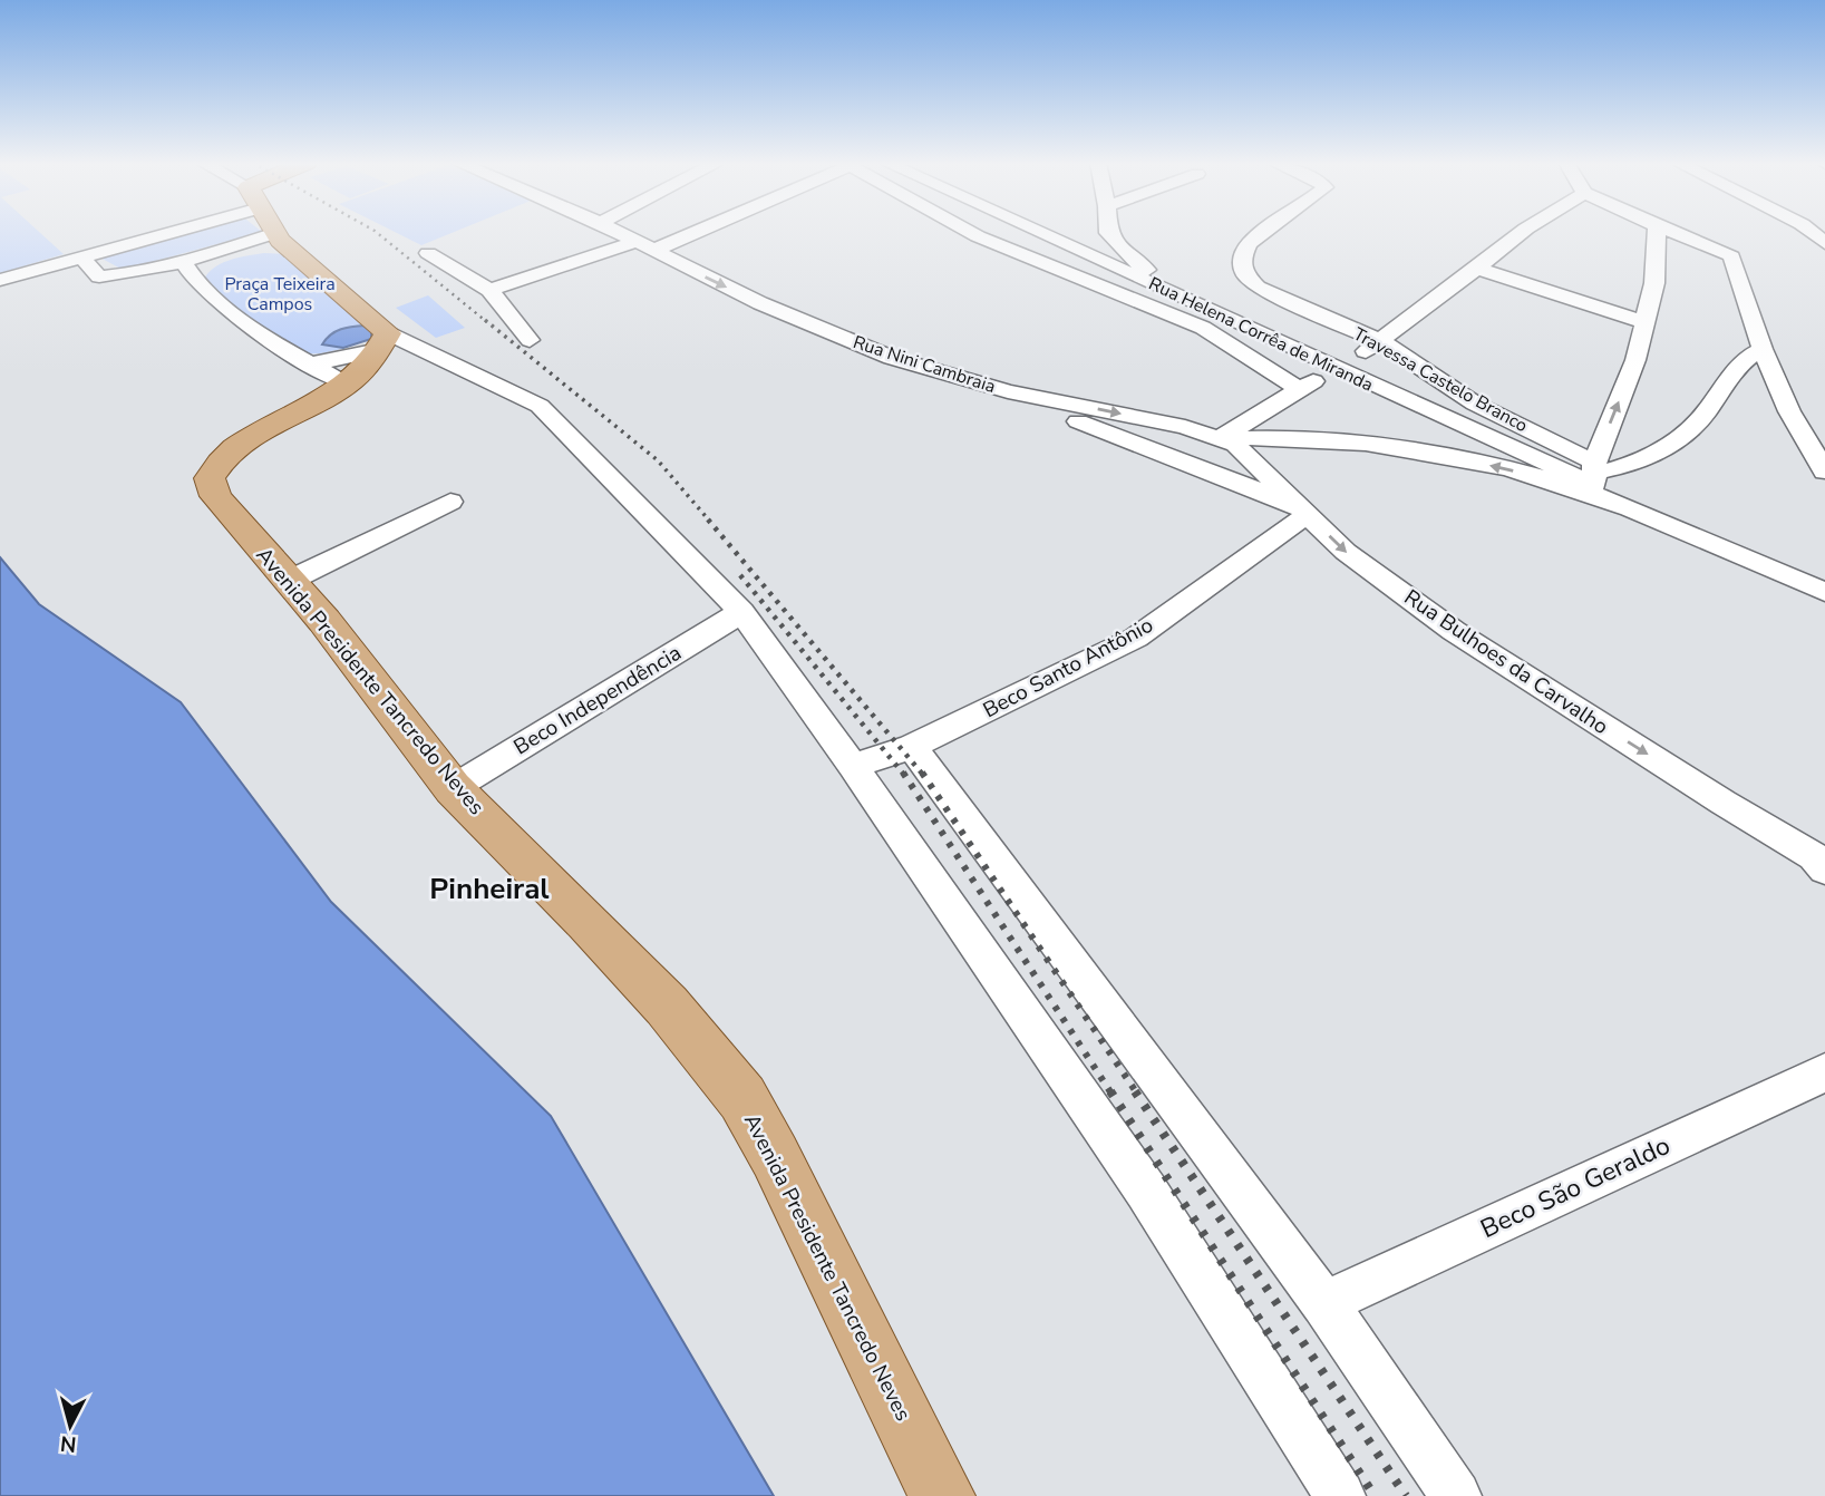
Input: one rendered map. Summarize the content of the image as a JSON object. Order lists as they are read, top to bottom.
{
  "streets": {
    "main road": ["Avenida Presidente Tancredo Neves"],
    "street": [
      "Rua Helena Corrêa de Miranda",
      "Rua Nini Cambraia",
      "Travessa Castelo Branco",
      "Rua Bulhoes da Carvalho",
      "Beco Santo Antônio",
      "Beco Independência",
      "Beco São Geraldo"
    ]
  },
  "crossings": [
    ["Rua Helena Corrêa de Miranda", "Travessa Castelo Branco"],
    ["Rua Nini Cambraia", "Rua Bulhoes da Carvalho"],
    ["Rua Bulhoes da Carvalho", "Beco Santo Antônio"],
    ["Avenida Presidente Tancredo Neves", "Beco Independência"]
  ],
  "one_way": ["Rua Bulhoes da Carvalho"],
  "districts": ["Pinheiral"],
  "parks": ["Praça Teixeira Campos"],
  "north": "bottom"
}
